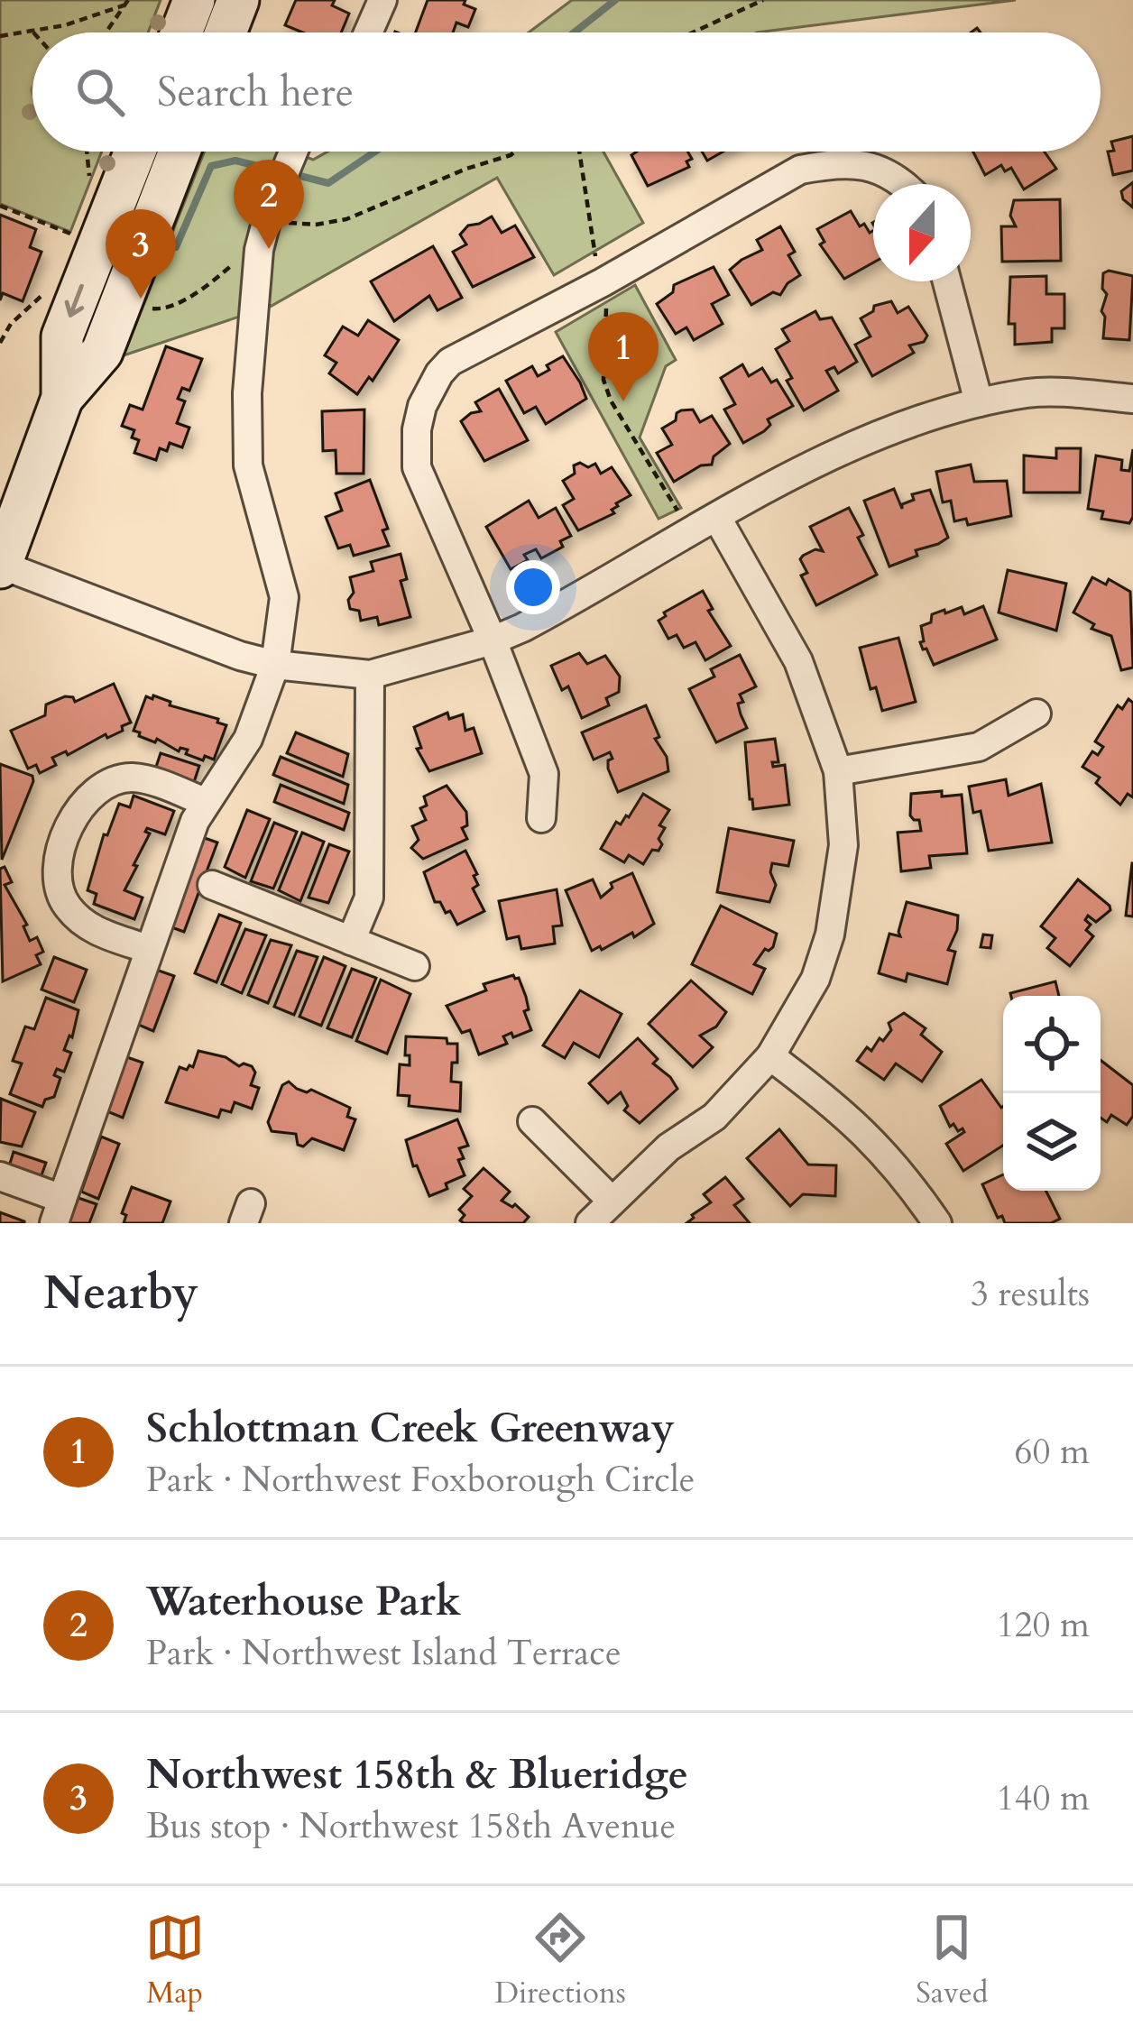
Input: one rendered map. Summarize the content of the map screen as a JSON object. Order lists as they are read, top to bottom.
{
  "north": "bottom",
  "page": {
    "search": "Search here",
    "pins": ["2", "3", "1"],
    "heading": ["Nearby", "3 results"],
    "list": [
      {
        "mark": "1",
        "name": "Schlottman Creek Greenway",
        "note": "Park · Northwest Foxborough Circle",
        "value": "60 m"
      },
      {
        "mark": "2",
        "name": "Waterhouse Park",
        "note": "Park · Northwest Island Terrace",
        "value": "120 m"
      },
      {
        "mark": "3",
        "name": "Northwest 158th & Blueridge",
        "note": "Bus stop · Northwest 158th Avenue",
        "value": "140 m"
      }
    ],
    "nav": ["Map", "Directions", "Saved"]
  }
}
